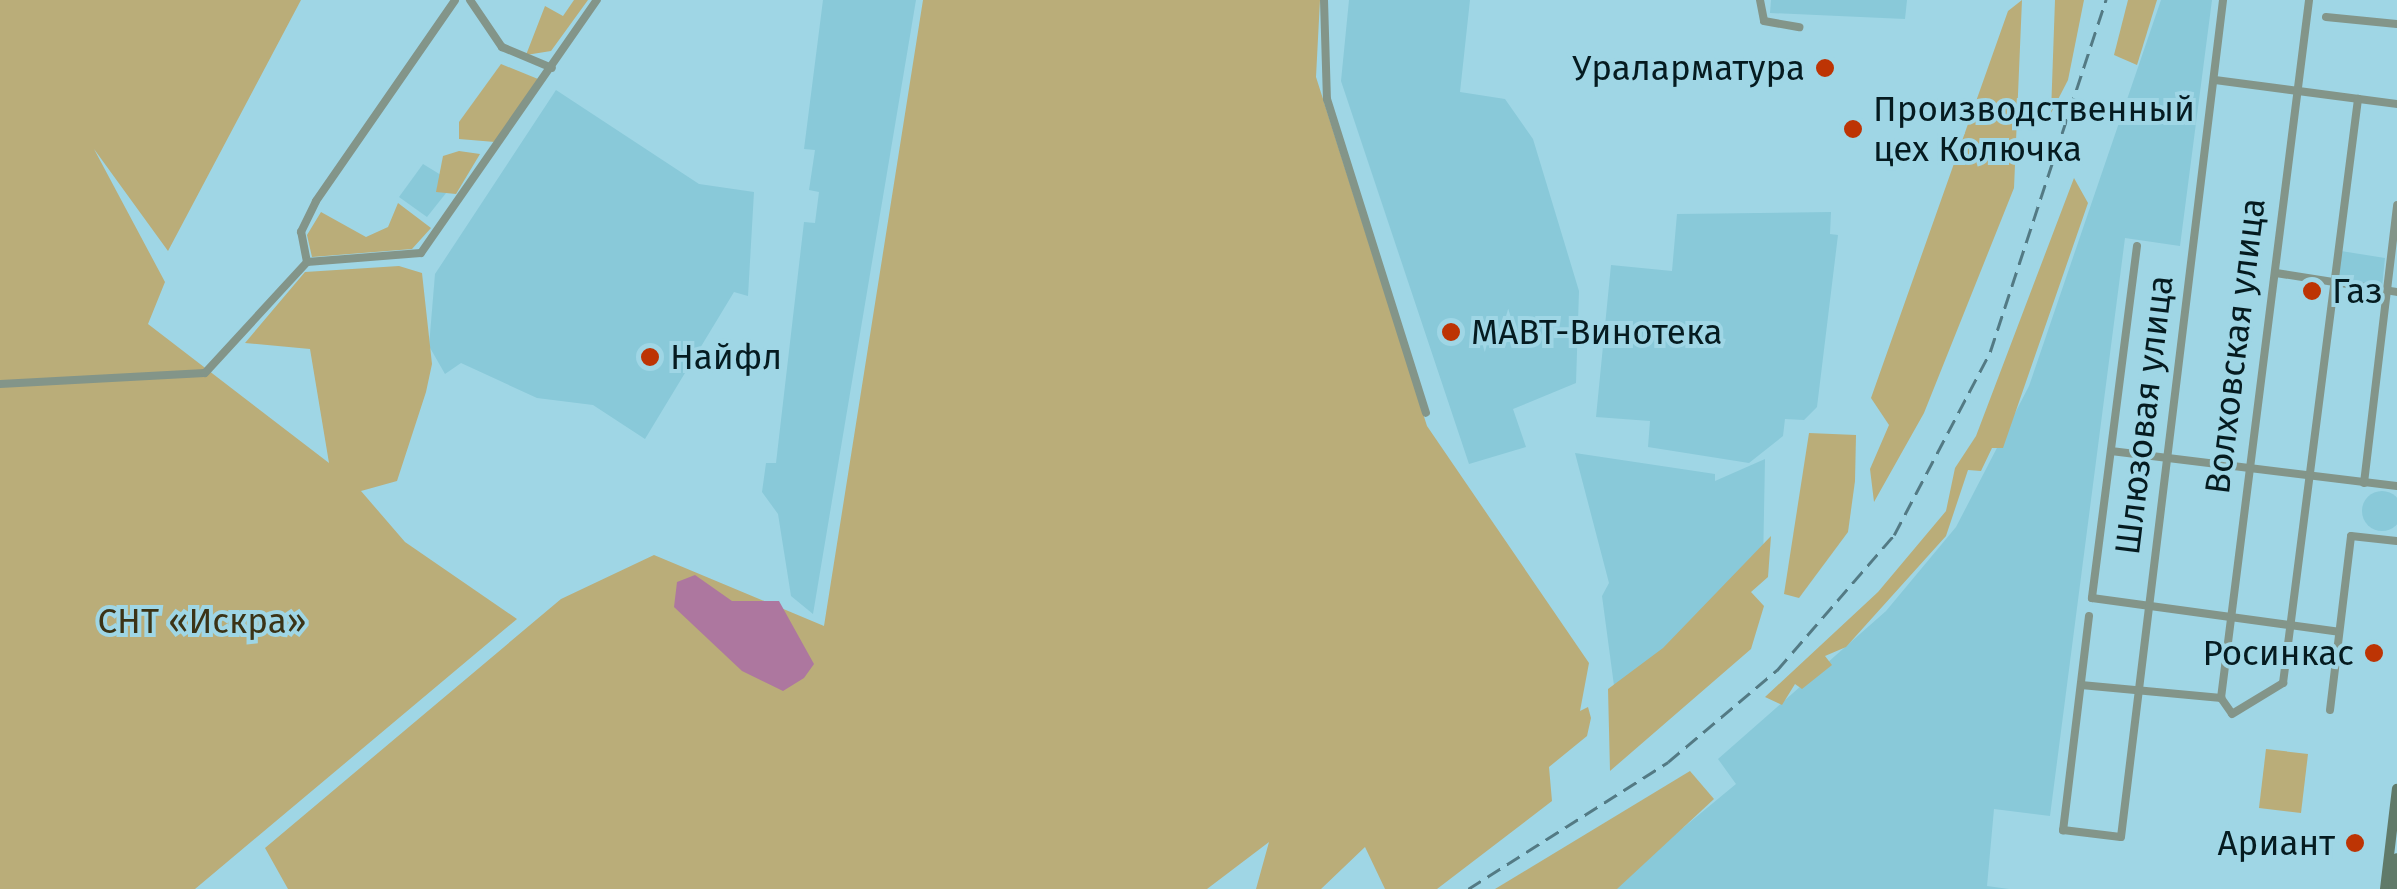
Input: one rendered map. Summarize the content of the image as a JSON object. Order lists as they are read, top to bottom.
{
  "streets": {
    "street": ["Волховская улица", "Шлюзовая улица"]
  },
  "parks": ["СНТ «Искра»"],
  "places": [
    "Ураларматура",
    "Производственный цех Колючка",
    "Газ",
    "МАВТ-Винотека",
    "Найфл",
    "Росинкас",
    "Ариант"
  ]
}
